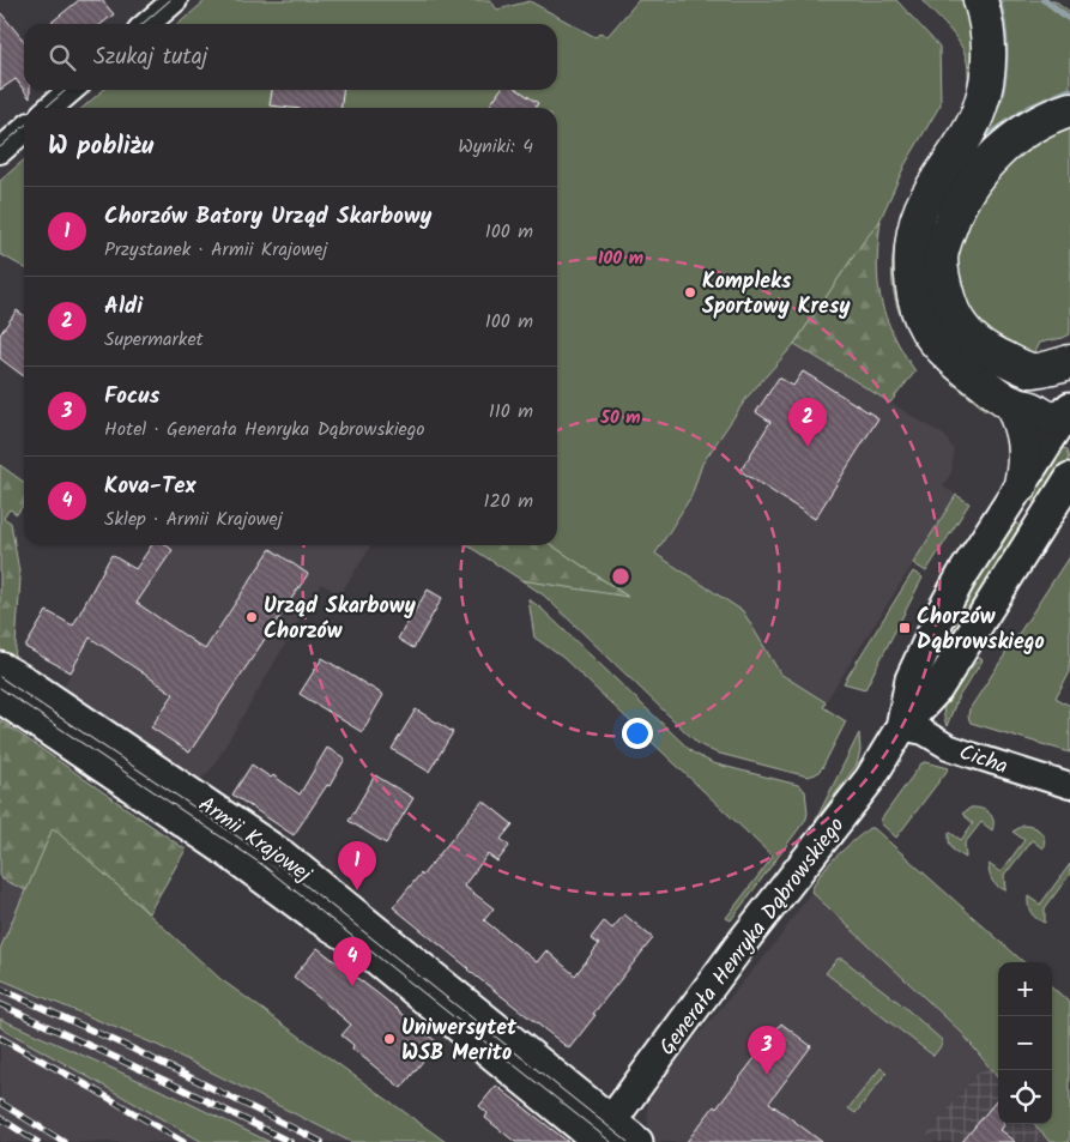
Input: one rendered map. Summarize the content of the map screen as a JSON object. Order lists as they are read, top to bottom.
{
  "streets": {
    "street": ["Cicha", "Armii Krajowej", "Generała Henryka Dąbrowskiego"]
  },
  "crossings": [
    ["Cicha", "Generała Henryka Dąbrowskiego"],
    ["Armii Krajowej", "Generała Henryka Dąbrowskiego"]
  ],
  "places": {
    "other": ["Kompleks Sportowy Kresy", "Urząd Skarbowy Chorzów", "Uniwersytet WSB Merito"],
    "transit": ["Chorzów Dąbrowskiego"]
  },
  "page": {
    "search": "Szukaj tutaj",
    "heading": ["W pobliżu", "Wyniki: 4"],
    "list": [
      {
        "mark": "1",
        "name": "Chorzów Batory Urząd Skarbowy",
        "note": "Przystanek · Armii Krajowej",
        "value": "100 m"
      },
      {
        "mark": "2",
        "name": "Aldi",
        "note": "Supermarket",
        "value": "100 m"
      },
      {
        "mark": "3",
        "name": "Focus",
        "note": "Hotel · Generała Henryka Dąbrowskiego",
        "value": "110 m"
      },
      {
        "mark": "4",
        "name": "Kova-Tex",
        "note": "Sklep · Armii Krajowej",
        "value": "120 m"
      }
    ],
    "pins": [
      "2",
      "1",
      "4",
      "3"
    ],
    "map_buttons": ["+", "−"]
  },
  "rings": ["100 m", "50 m"]
}
